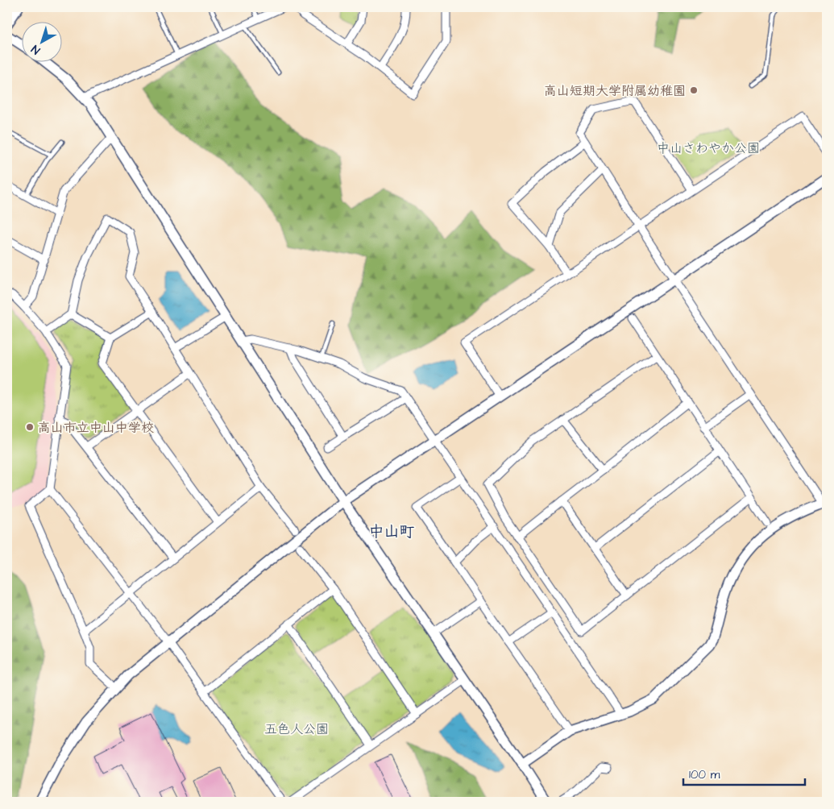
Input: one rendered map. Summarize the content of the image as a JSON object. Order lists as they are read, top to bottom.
{
  "districts": ["中山町"],
  "parks": ["中山さわやか公園", "五色人公園"],
  "places": ["高山短期大学附属幼稚園", "高山市立中山中学校"],
  "scale_bar": "100 m",
  "north": "bottom left"
}
